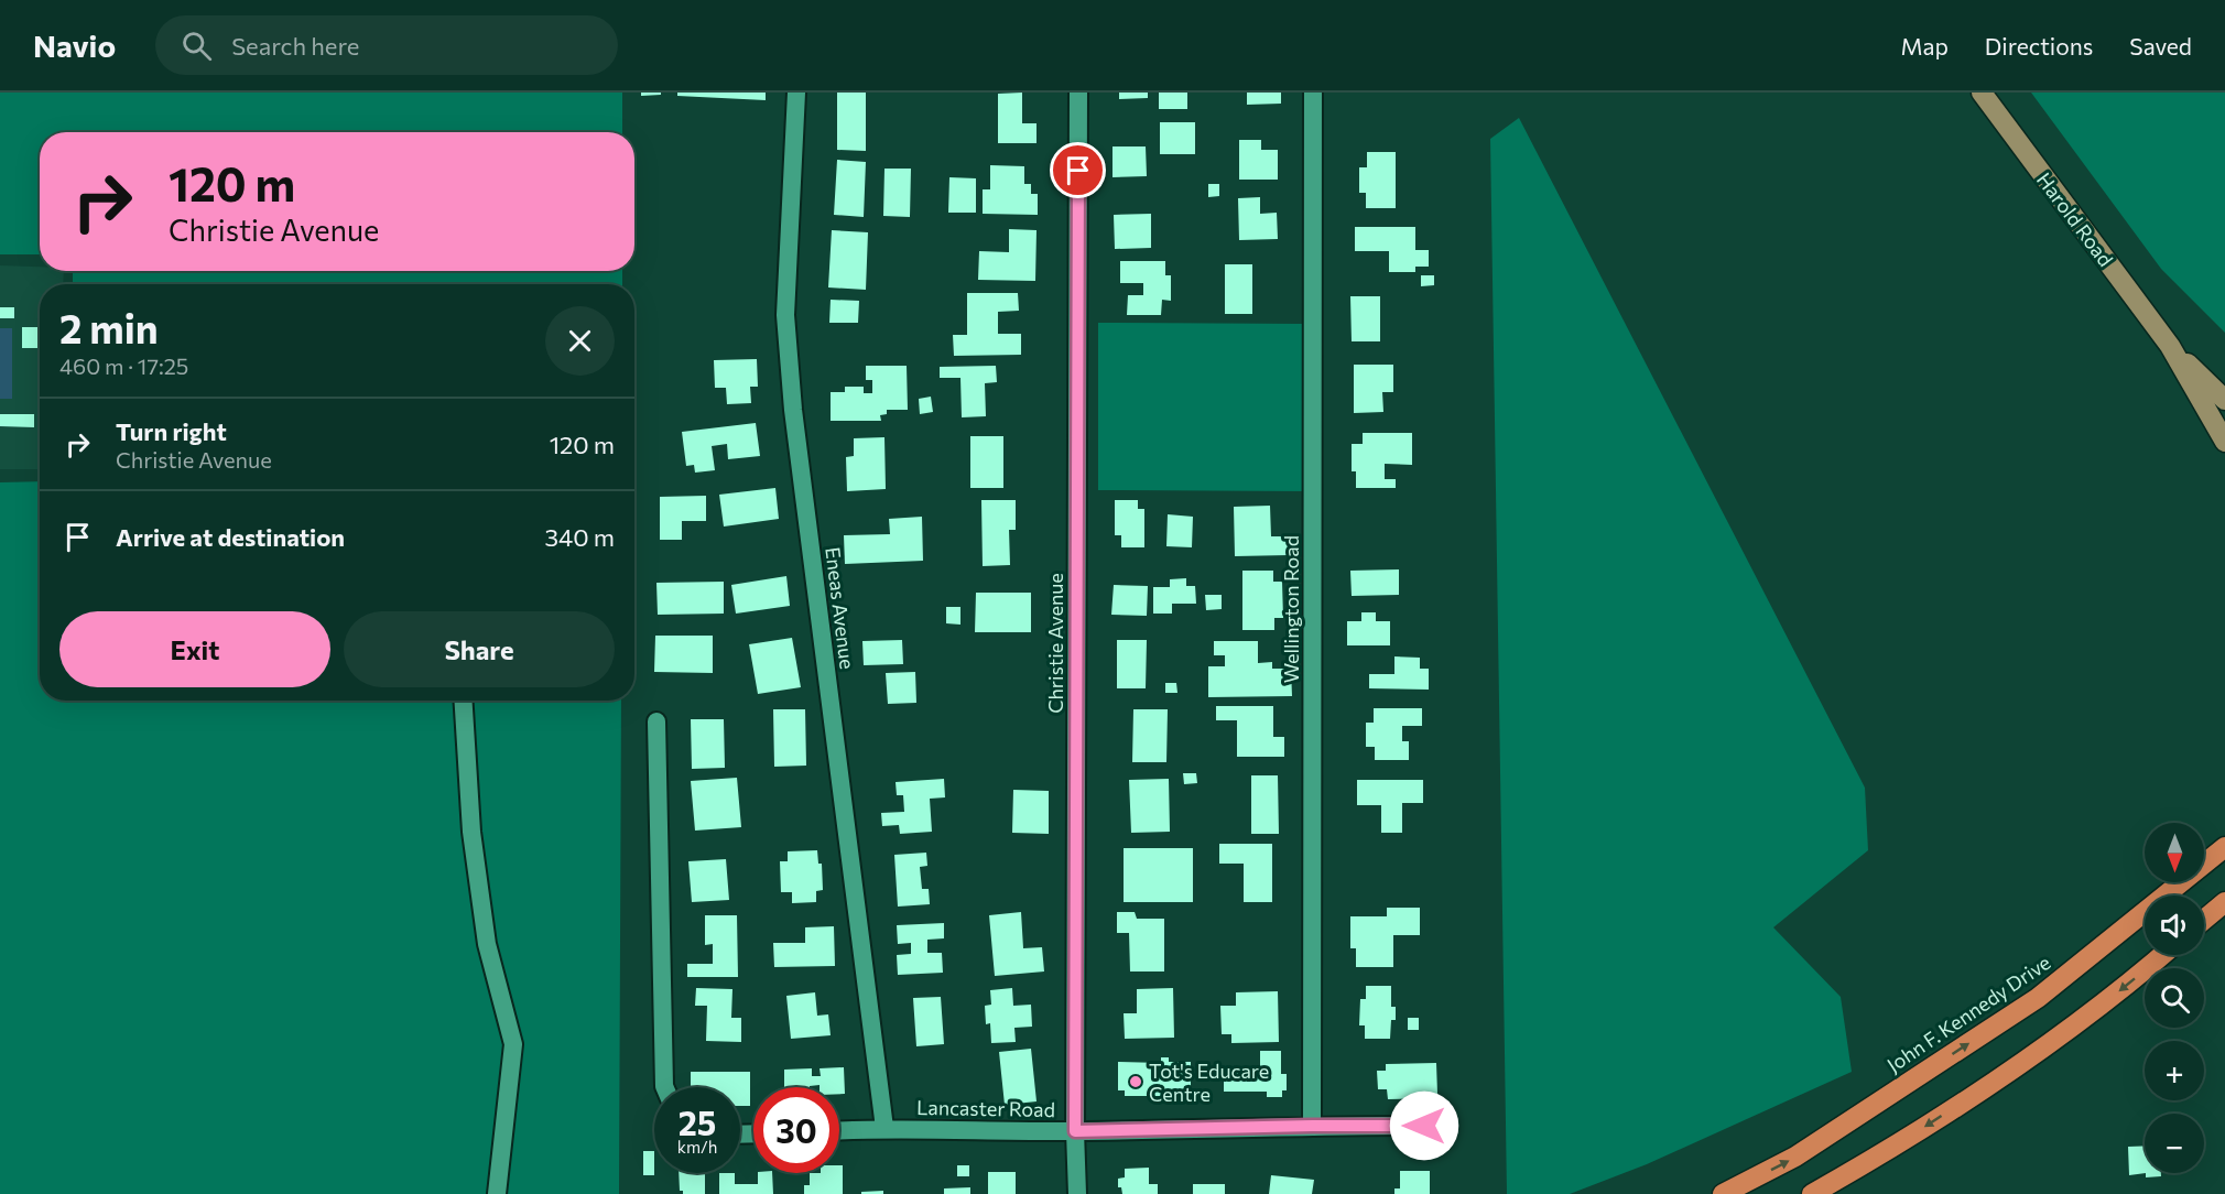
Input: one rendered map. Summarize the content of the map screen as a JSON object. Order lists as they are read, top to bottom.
{
  "streets": {
    "highway": ["John F. Kennedy Drive"],
    "main road": ["Harold Road"],
    "street": [
      "Eneas Avenue",
      "Wellington Road",
      "Christie Avenue",
      "Lancaster Road"
    ]
  },
  "crossings": [
    ["Eneas Avenue", "Lancaster Road"],
    ["Wellington Road", "Lancaster Road"],
    ["Christie Avenue", "Lancaster Road"]
  ],
  "places": ["Tot's Educare Centre"],
  "north": "bottom",
  "page": {
    "header": "Navio",
    "search": "Search here",
    "nav": ["Map", "Directions", "Saved"],
    "turn": ["120 m", "Christie Avenue"],
    "heading": ["2 min", "460 m · 17:25"],
    "list": [
      {
        "name": "Turn right",
        "note": "Christie Avenue",
        "value": "120 m"
      },
      {
        "name": "Arrive at destination",
        "value": "340 m"
      }
    ],
    "buttons": ["Exit", "Share"],
    "map_buttons": ["+", "−"],
    "speed": "25 km/h",
    "limit": "30"
  }
}
